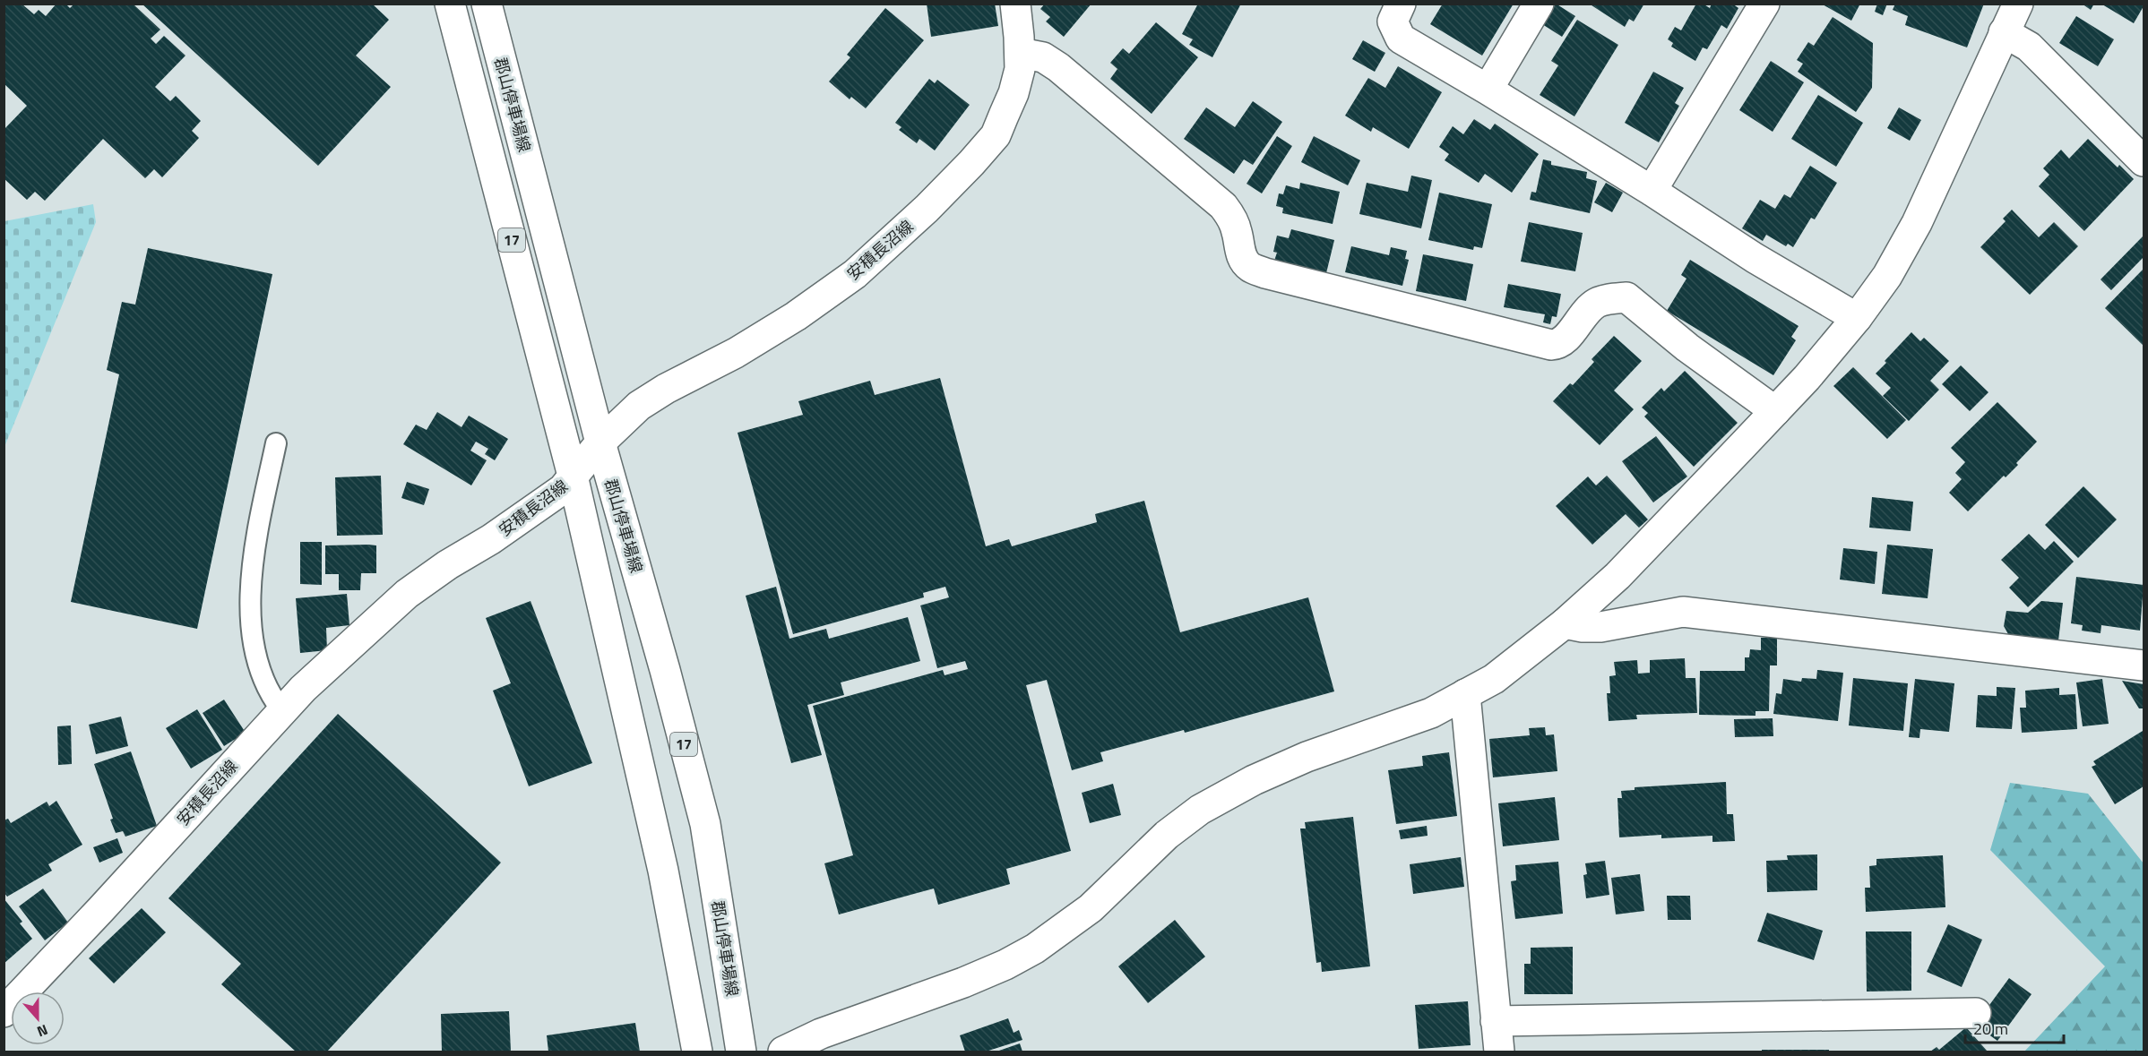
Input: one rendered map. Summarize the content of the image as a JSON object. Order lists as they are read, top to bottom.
{
  "streets": {
    "street": ["郡山停車場線", "17", "安積長沼線"]
  },
  "crossings": [
    ["郡山停車場線", "安積長沼線"],
    ["17", "安積長沼線"]
  ],
  "scale_bar": "20 m",
  "north": "bottom"
}
